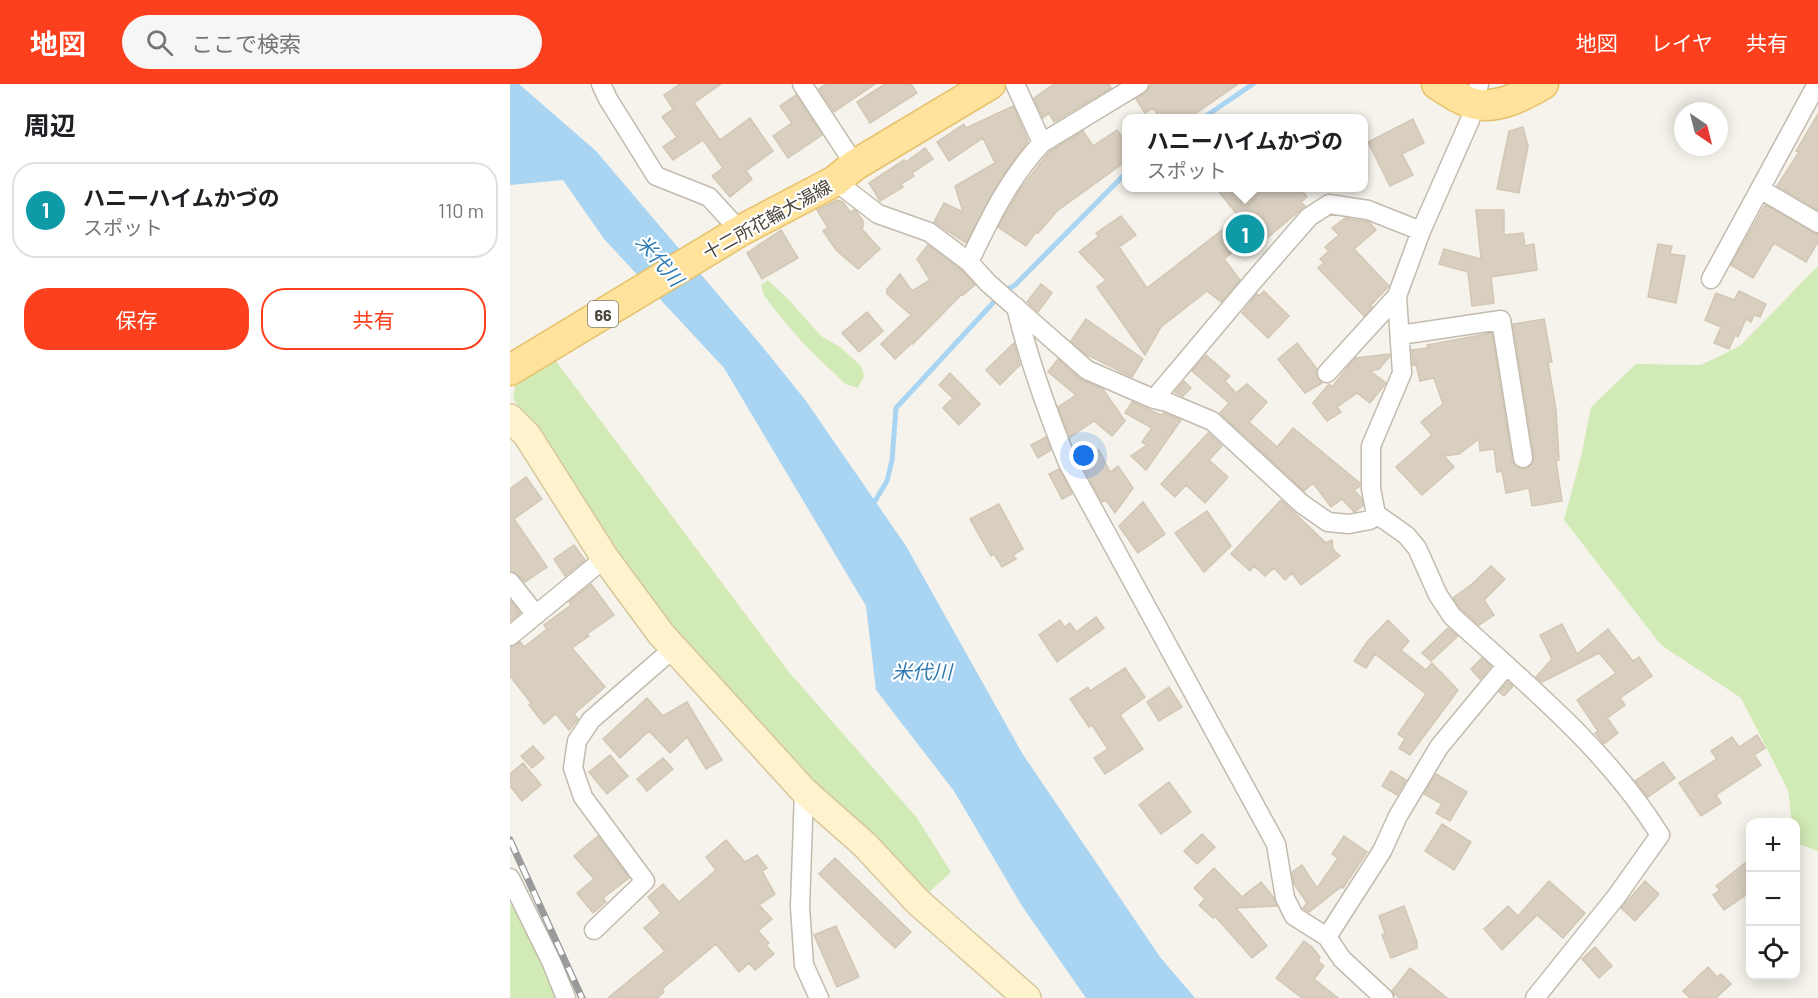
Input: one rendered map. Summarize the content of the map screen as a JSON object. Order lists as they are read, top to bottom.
{
  "streets": {
    "main road": ["十二所花輪大湯線", "66"]
  },
  "water": ["米代川"],
  "north": "bottom right",
  "page": {
    "header": "地図",
    "search": "ここで検索",
    "nav": ["地図", "レイヤ", "共有"],
    "heading": "周辺",
    "popup": ["ハニーハイムかづの", "スポット"],
    "list": [
      {
        "mark": "1",
        "name": "ハニーハイムかづの",
        "note": "スポット",
        "value": "110 m"
      }
    ],
    "pins": "1",
    "buttons": ["保存", "共有"],
    "map_buttons": ["+", "−"]
  }
}
